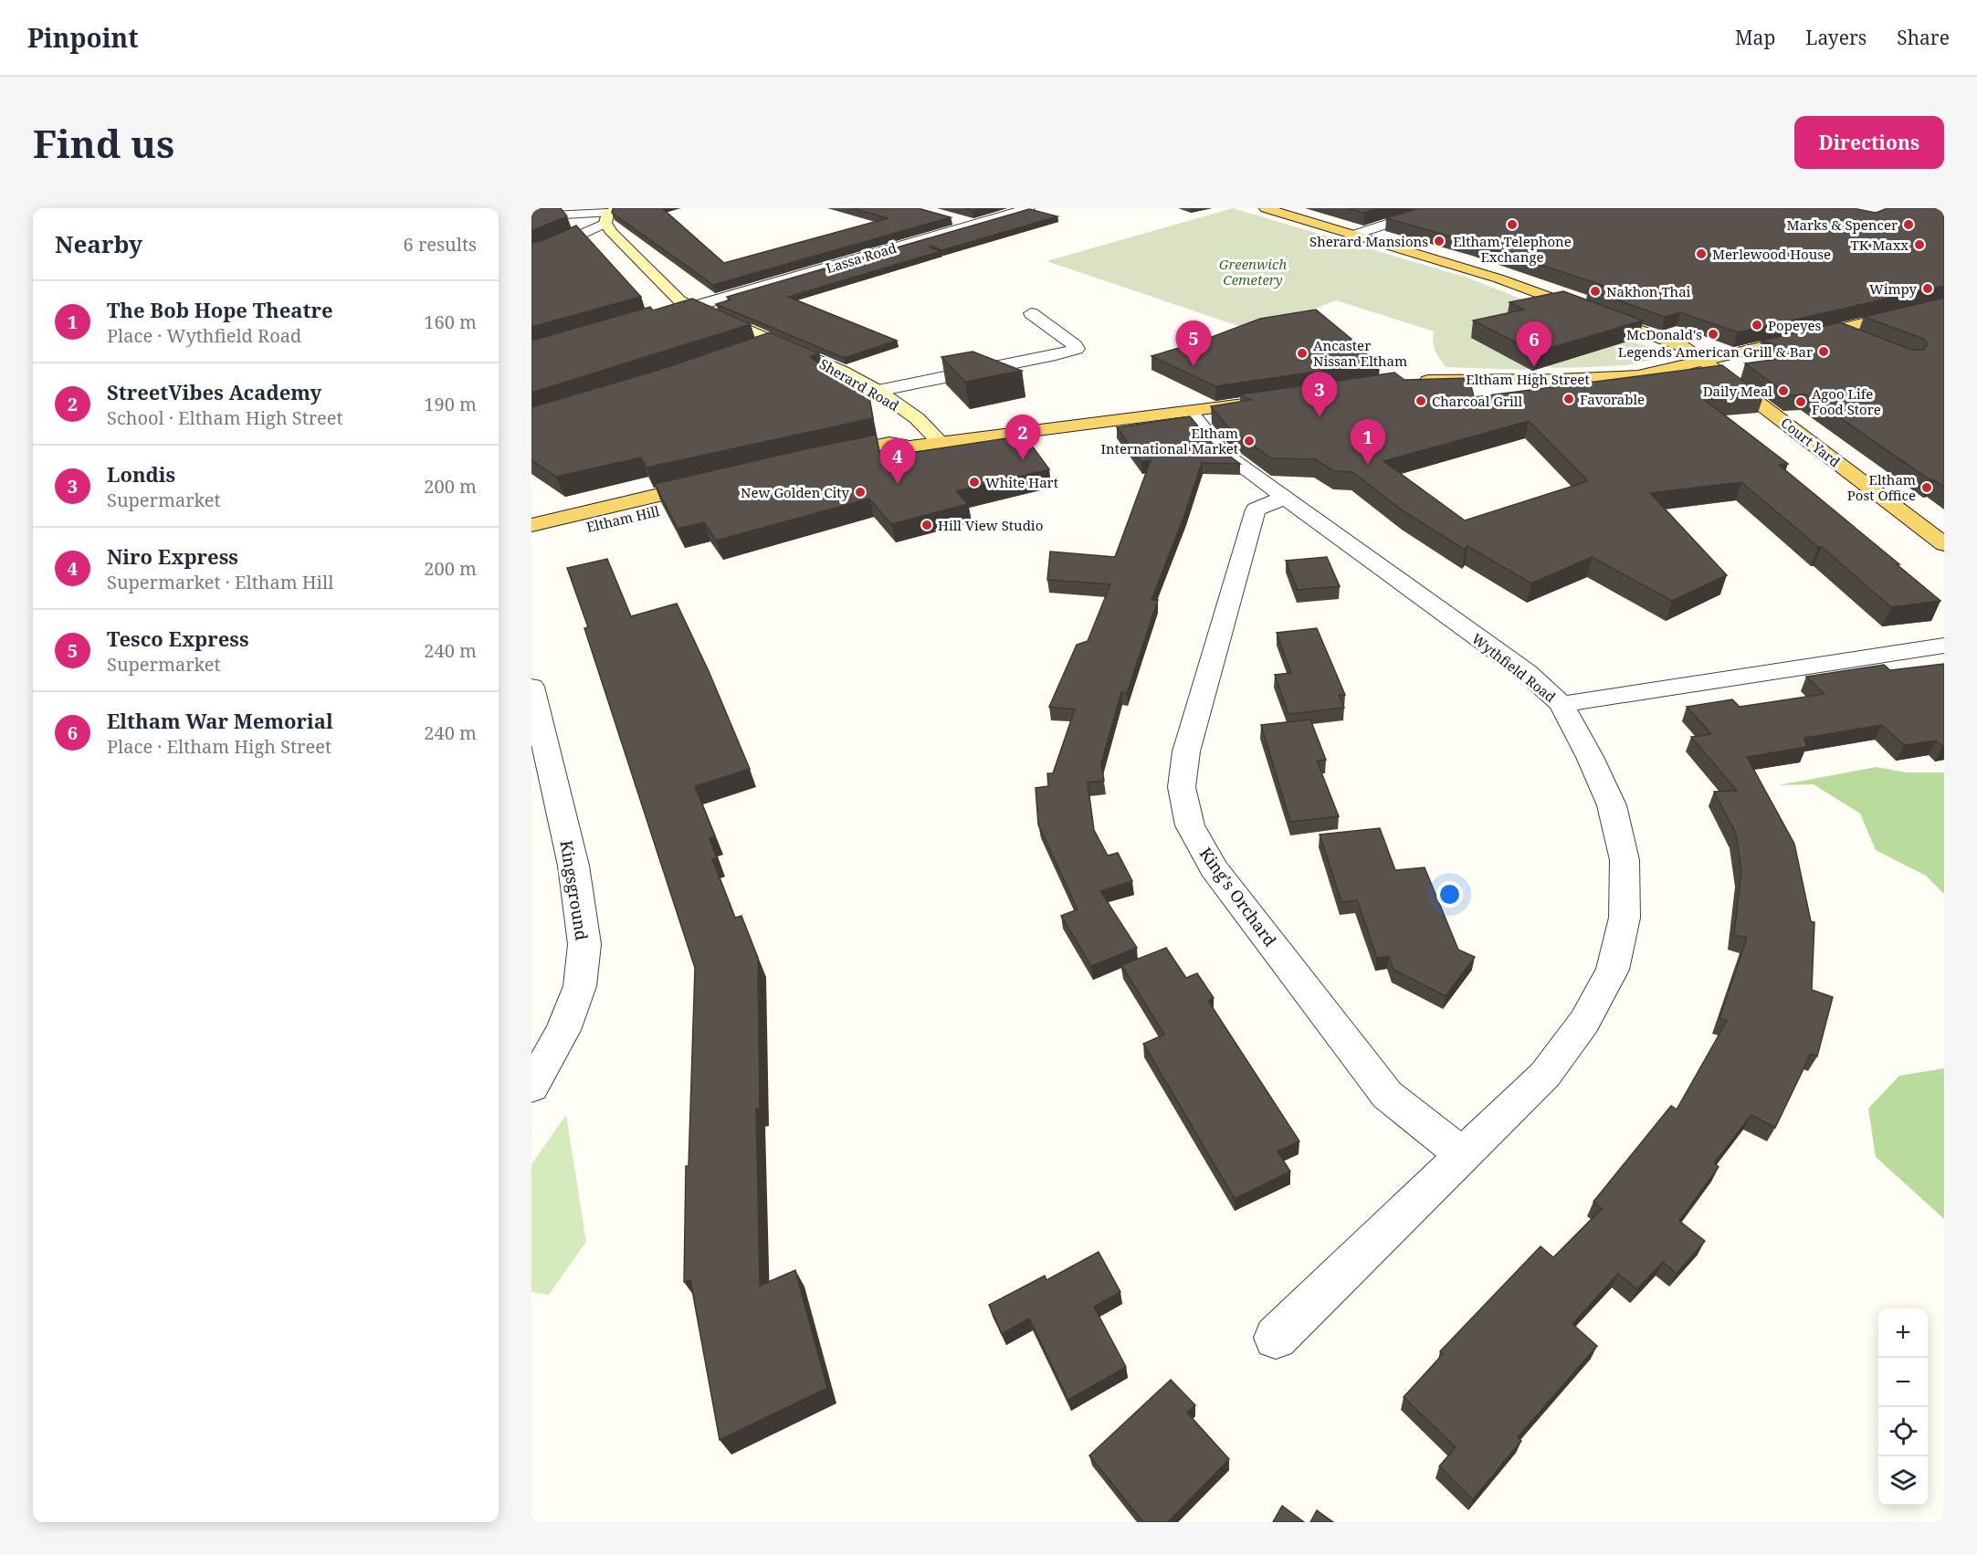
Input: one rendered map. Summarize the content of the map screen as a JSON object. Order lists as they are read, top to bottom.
{
  "streets": {
    "main road": ["Eltham High Street", "Court Yard", "Eltham Hill"],
    "street": [
      "Lassa Road",
      "Sherard Road",
      "Wythfield Road",
      "Kingsground",
      "King's Orchard"
    ]
  },
  "crossings": [
    ["Lassa Road", "Sherard Road"],
    ["Eltham High Street", "Court Yard"],
    ["Wythfield Road", "King's Orchard"]
  ],
  "parks": ["Greenwich Cemetery"],
  "places": [
    "Eltham Telephone Exchange",
    "Marks & Spencer",
    "Sherard Mansions",
    "TK Maxx",
    "Merlewood House",
    "Wimpy",
    "Nakhon Thai",
    "Popeyes",
    "McDonald's",
    "Legends American Grill & Bar",
    "Ancaster Nissan Eltham",
    "Daily Meal",
    "Favorable",
    "Charcoal Grill",
    "Agoo Life Food Store",
    "Eltham International Market",
    "White Hart",
    "Eltham Post Office",
    "New Golden City",
    "Hill View Studio"
  ],
  "page": {
    "header": "Pinpoint",
    "nav": ["Map", "Layers", "Share"],
    "buttons": "Directions",
    "title": "Find us",
    "heading": ["Nearby", "6 results"],
    "list": [
      {
        "mark": "1",
        "name": "The Bob Hope Theatre",
        "note": "Place · Wythfield Road",
        "value": "160 m"
      },
      {
        "mark": "2",
        "name": "StreetVibes Academy",
        "note": "School · Eltham High Street",
        "value": "190 m"
      },
      {
        "mark": "3",
        "name": "Londis",
        "note": "Supermarket",
        "value": "200 m"
      },
      {
        "mark": "4",
        "name": "Niro Express",
        "note": "Supermarket · Eltham Hill",
        "value": "200 m"
      },
      {
        "mark": "5",
        "name": "Tesco Express",
        "note": "Supermarket",
        "value": "240 m"
      },
      {
        "mark": "6",
        "name": "Eltham War Memorial",
        "note": "Place · Eltham High Street",
        "value": "240 m"
      }
    ],
    "pins": [
      "5",
      "6",
      "3",
      "2",
      "1",
      "4"
    ],
    "map_buttons": ["+", "−"]
  }
}
